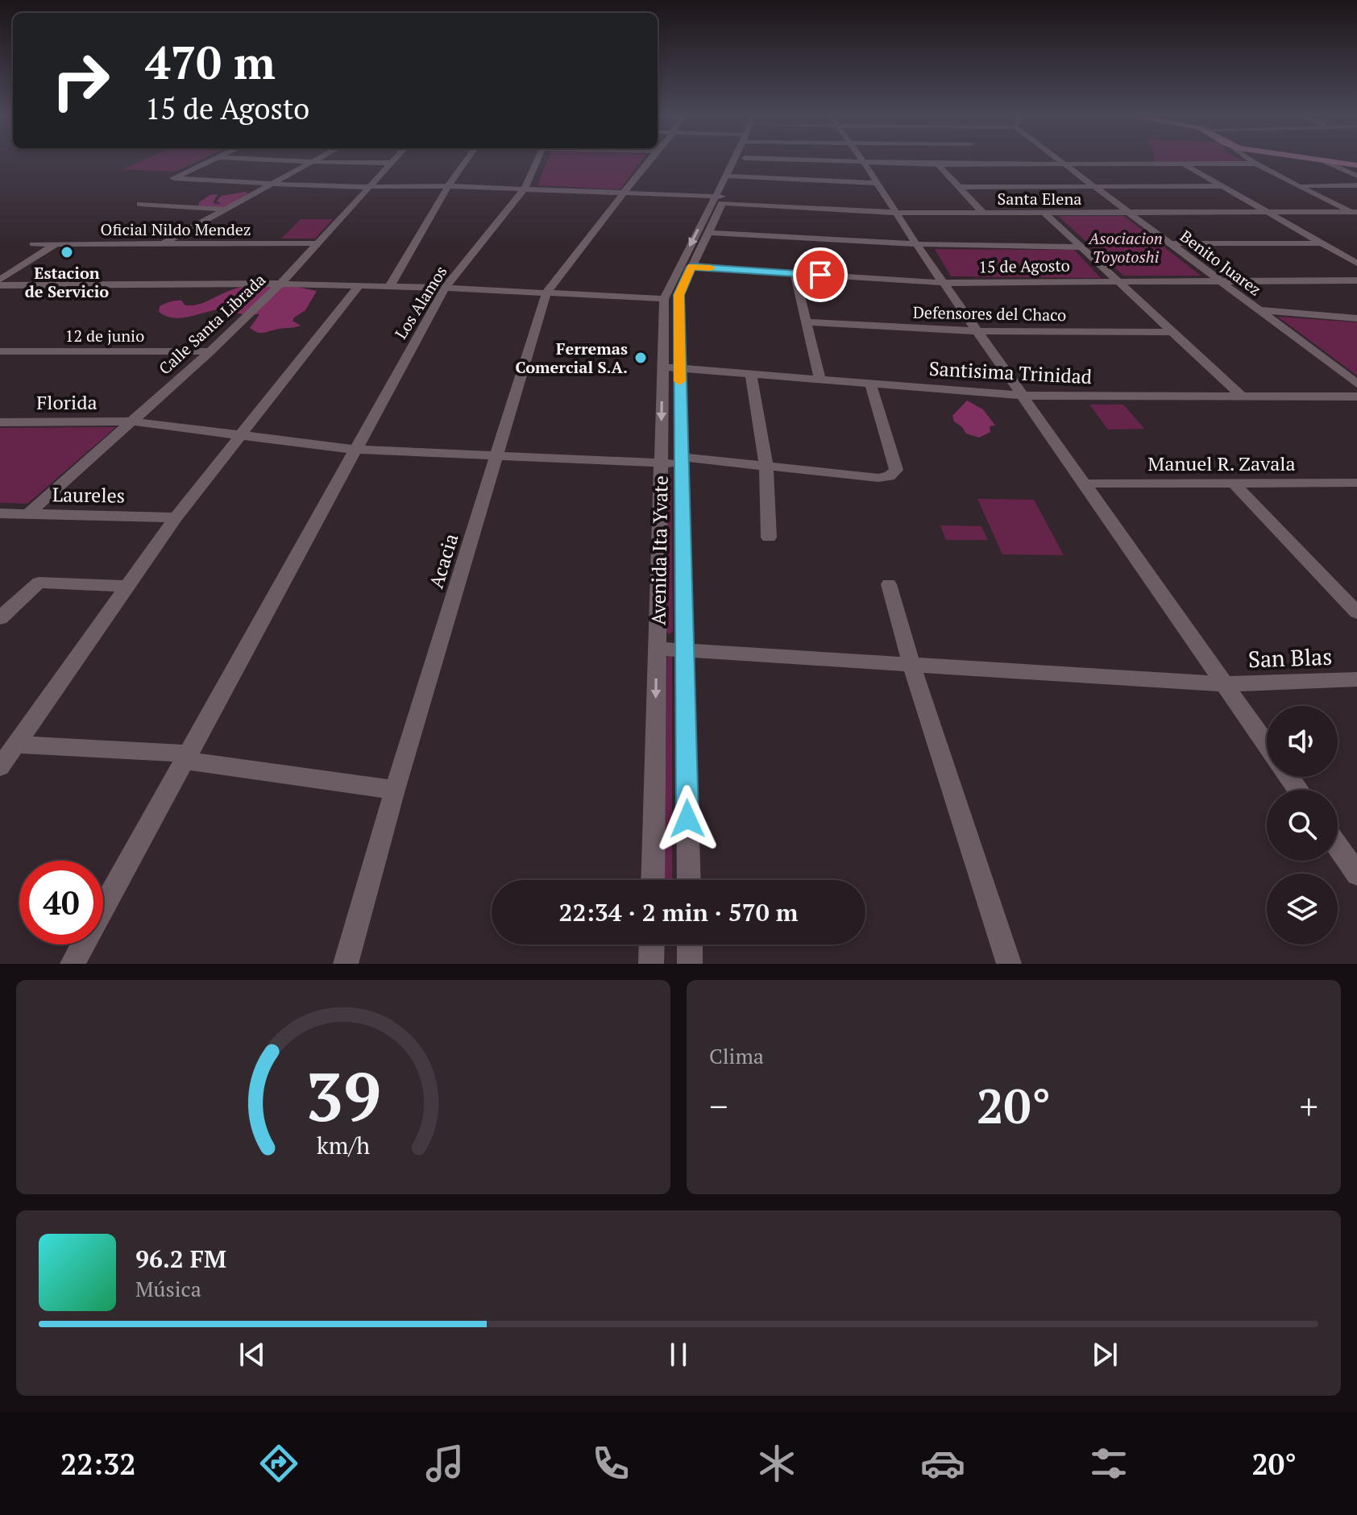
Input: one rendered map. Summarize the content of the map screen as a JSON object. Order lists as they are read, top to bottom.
{
  "streets": {
    "street": [
      "Santa Elena",
      "Oficial Nildo Mendez",
      "Benito Juarez",
      "15 de Agosto",
      "Los Alamos",
      "Defensores del Chaco",
      "Calle Santa Librada",
      "12 de junio",
      "Santisima Trinidad",
      "Florida",
      "Manuel R. Zavala",
      "Laureles",
      "Avenida Ita Yvate",
      "Acacia",
      "San Blas"
    ]
  },
  "crossings": [
    ["Santa Elena", "Benito Juarez"],
    ["Santa Elena", "Los Alamos"],
    ["Santa Elena", "Calle Santa Librada"],
    ["Santa Elena", "Avenida Ita Yvate"],
    ["Santa Elena", "Acacia"],
    ["Oficial Nildo Mendez", "Calle Santa Librada"],
    ["Benito Juarez", "15 de Agosto"],
    ["15 de Agosto", "Avenida Ita Yvate"],
    ["Los Alamos", "Florida"],
    ["Calle Santa Librada", "12 de junio"],
    ["Calle Santa Librada", "Florida"],
    ["Calle Santa Librada", "Laureles"],
    ["Santisima Trinidad", "Florida"],
    ["Santisima Trinidad", "Avenida Ita Yvate"],
    ["Florida", "Avenida Ita Yvate"],
    ["Florida", "Acacia"],
    ["Avenida Ita Yvate", "San Blas"]
  ],
  "parks": ["Asociacion Toyotoshi"],
  "places": ["Estacion de Servicio", "Ferremas Comercial S.A."],
  "page": {
    "turn": ["470 m", "15 de Agosto"],
    "limit": "40",
    "trip": "22:34 · 2 min · 570 m",
    "tile": "Clima",
    "heat": ["−", "20°", "+"],
    "song": ["96.2 FM", "Música"],
    "tabs": ["22:32", "20°"],
    "gauge": ["39", "km/h"]
  }
}
